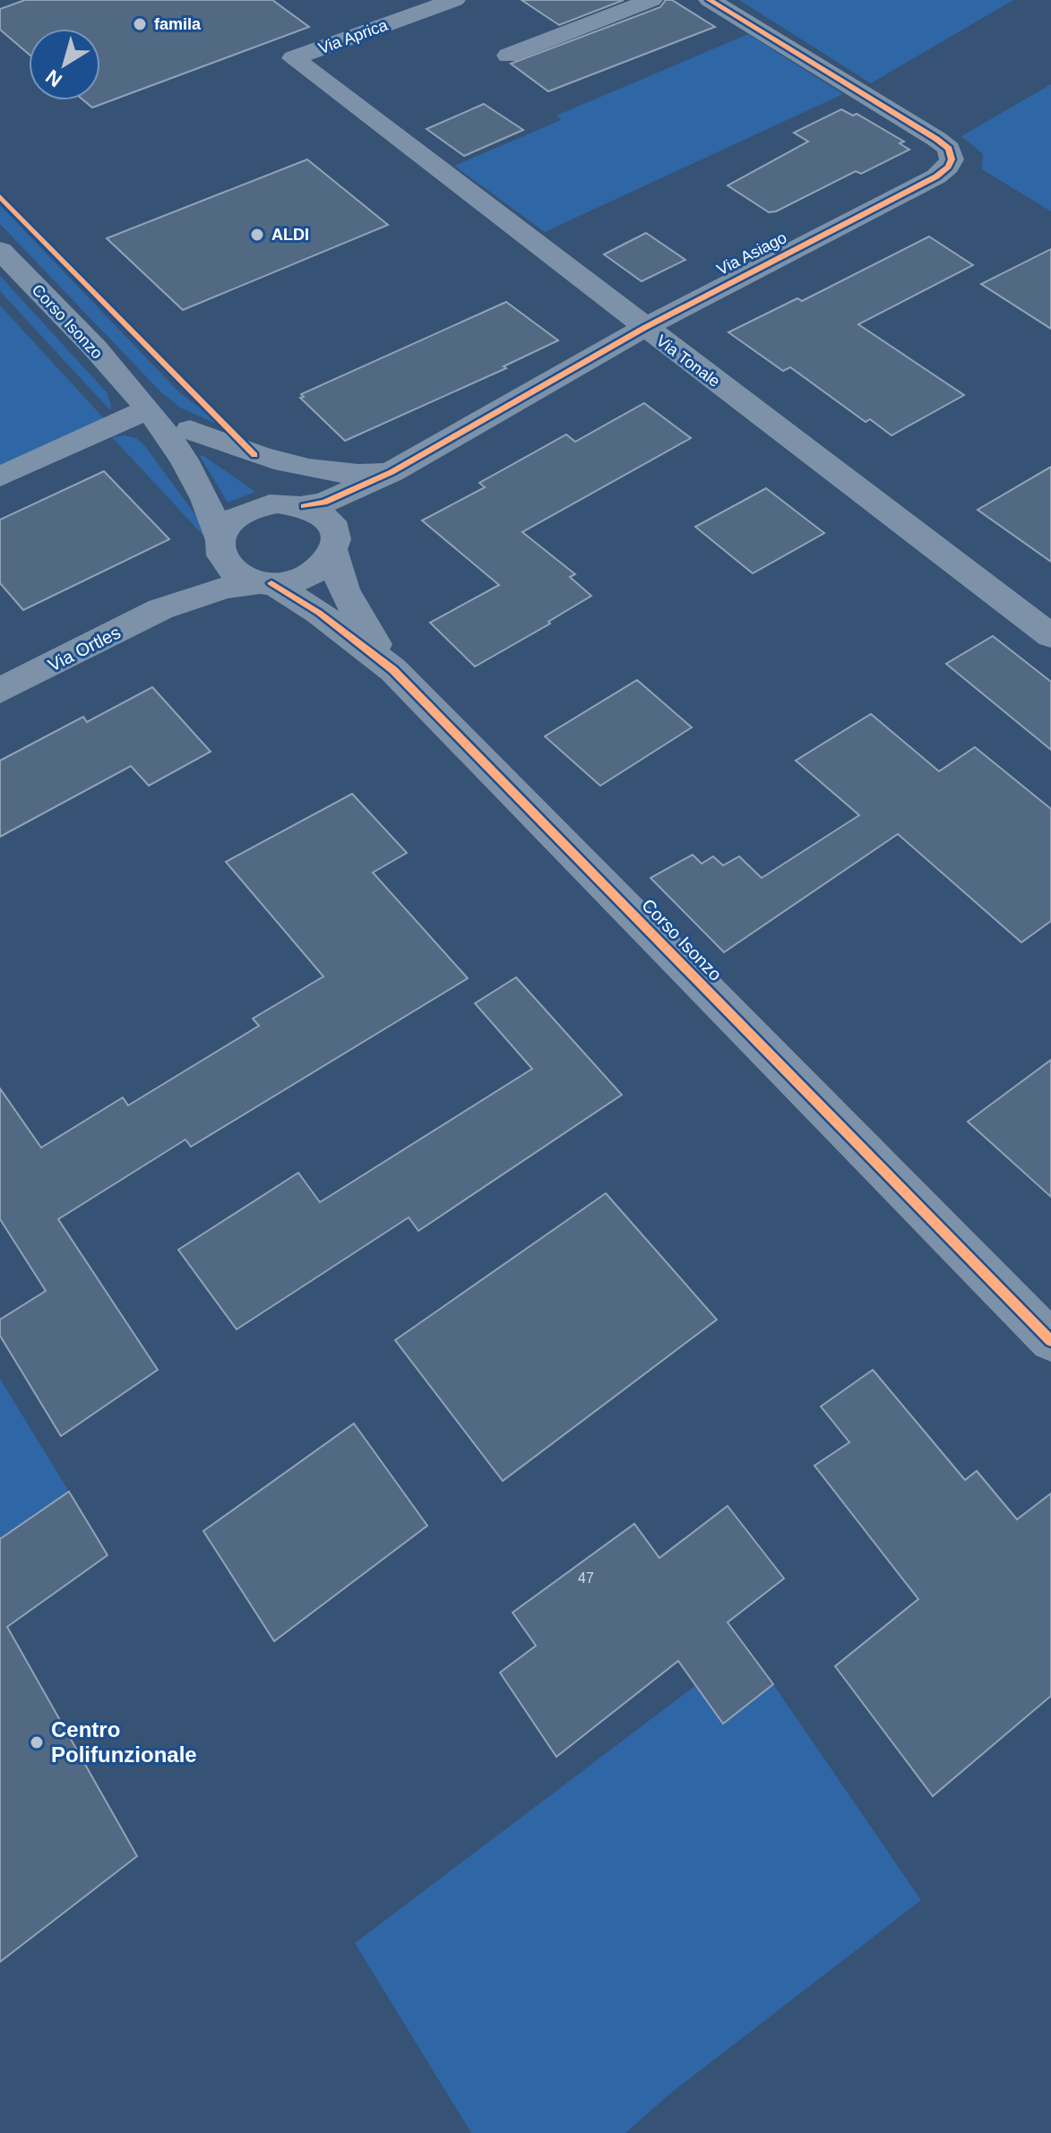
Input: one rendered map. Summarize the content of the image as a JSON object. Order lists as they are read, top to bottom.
{
  "streets": {
    "street": [
      "Via Aprica",
      "Via Asiago",
      "Corso Isonzo",
      "Via Tonale",
      "Via Ortles"
    ]
  },
  "crossings": [
    ["Via Aprica", "Via Tonale"],
    ["Via Asiago", "Corso Isonzo"],
    ["Via Asiago", "Via Tonale"],
    ["Via Asiago", "Via Ortles"],
    ["Corso Isonzo", "Via Ortles"]
  ],
  "places": ["famila", "ALDI", "Centro Polifunzionale"],
  "house_numbers": ["47"],
  "north": "bottom left"
}
